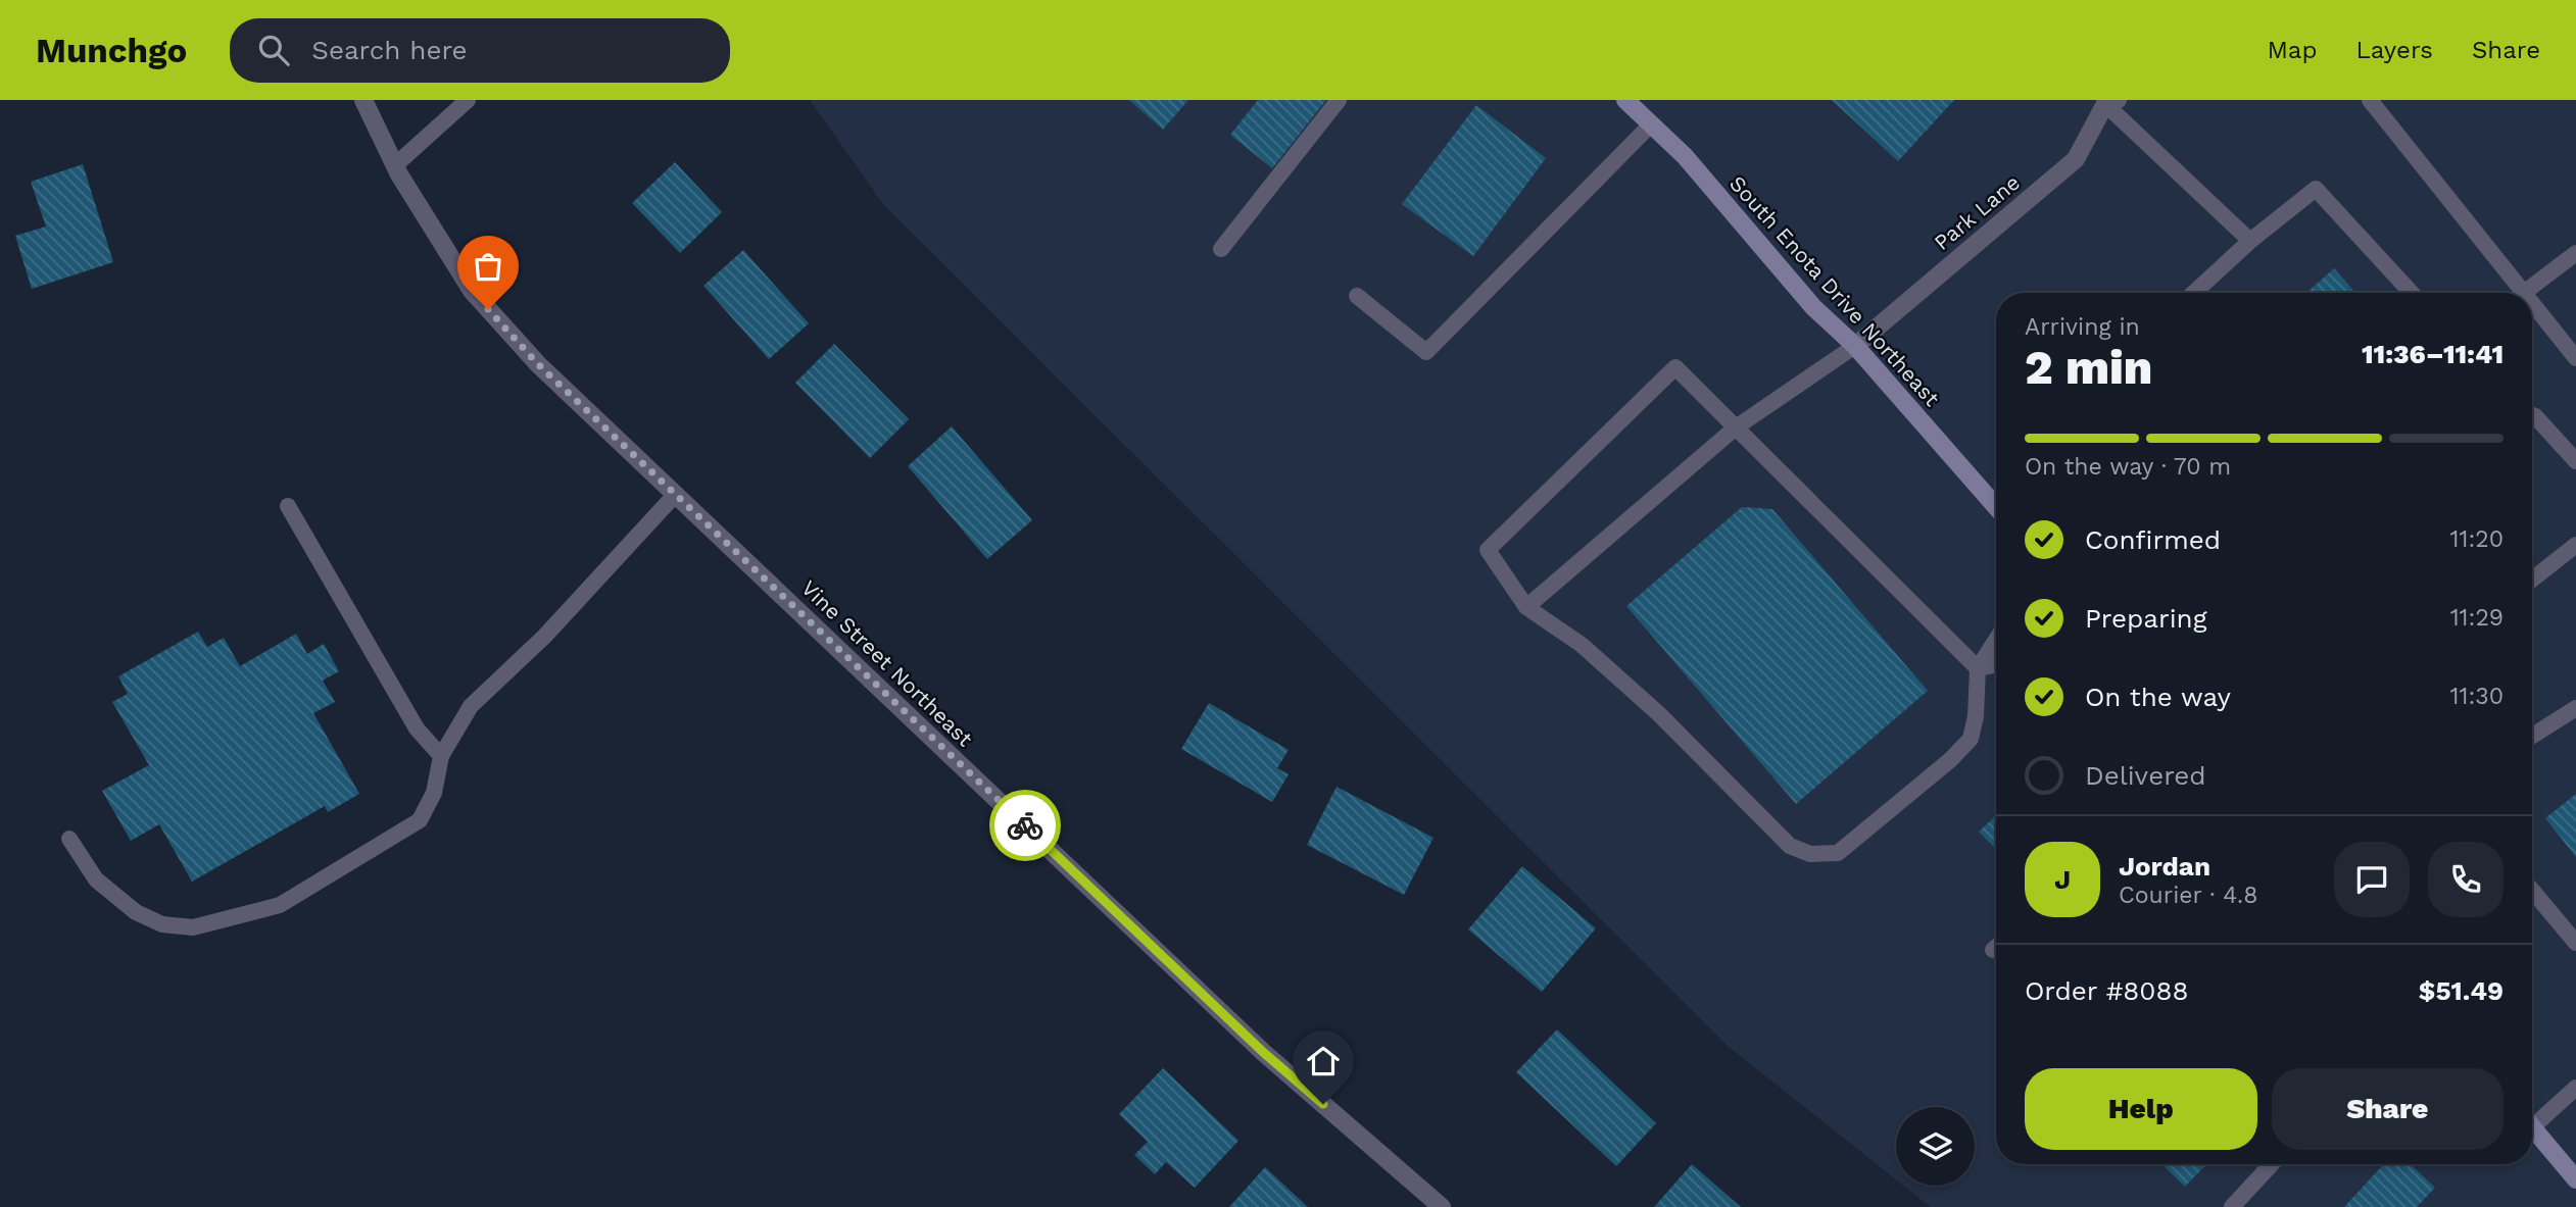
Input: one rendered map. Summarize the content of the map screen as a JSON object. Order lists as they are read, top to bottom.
{
  "streets": {
    "main road": ["South Enota Drive Northeast"],
    "street": ["Park Lane", "Vine Street Northeast"]
  },
  "crossings": [
    ["Park Lane", "South Enota Drive Northeast"]
  ],
  "page": {
    "header": "Munchgo",
    "search": "Search here",
    "nav": ["Map", "Layers", "Share"],
    "heading": ["2 min", "Arriving in", "11:36–11:41"],
    "panel": [
      "Jordan",
      "Courier · 4.8",
      "Order #8088",
      "$51.49"
    ],
    "bar": "On the way · 70 m",
    "list": [
      ["Confirmed", "11:20"],
      ["Preparing", "11:29"],
      ["On the way", "11:30"],
      "Delivered"
    ],
    "round": "J",
    "buttons": ["Help", "Share"]
  }
}
